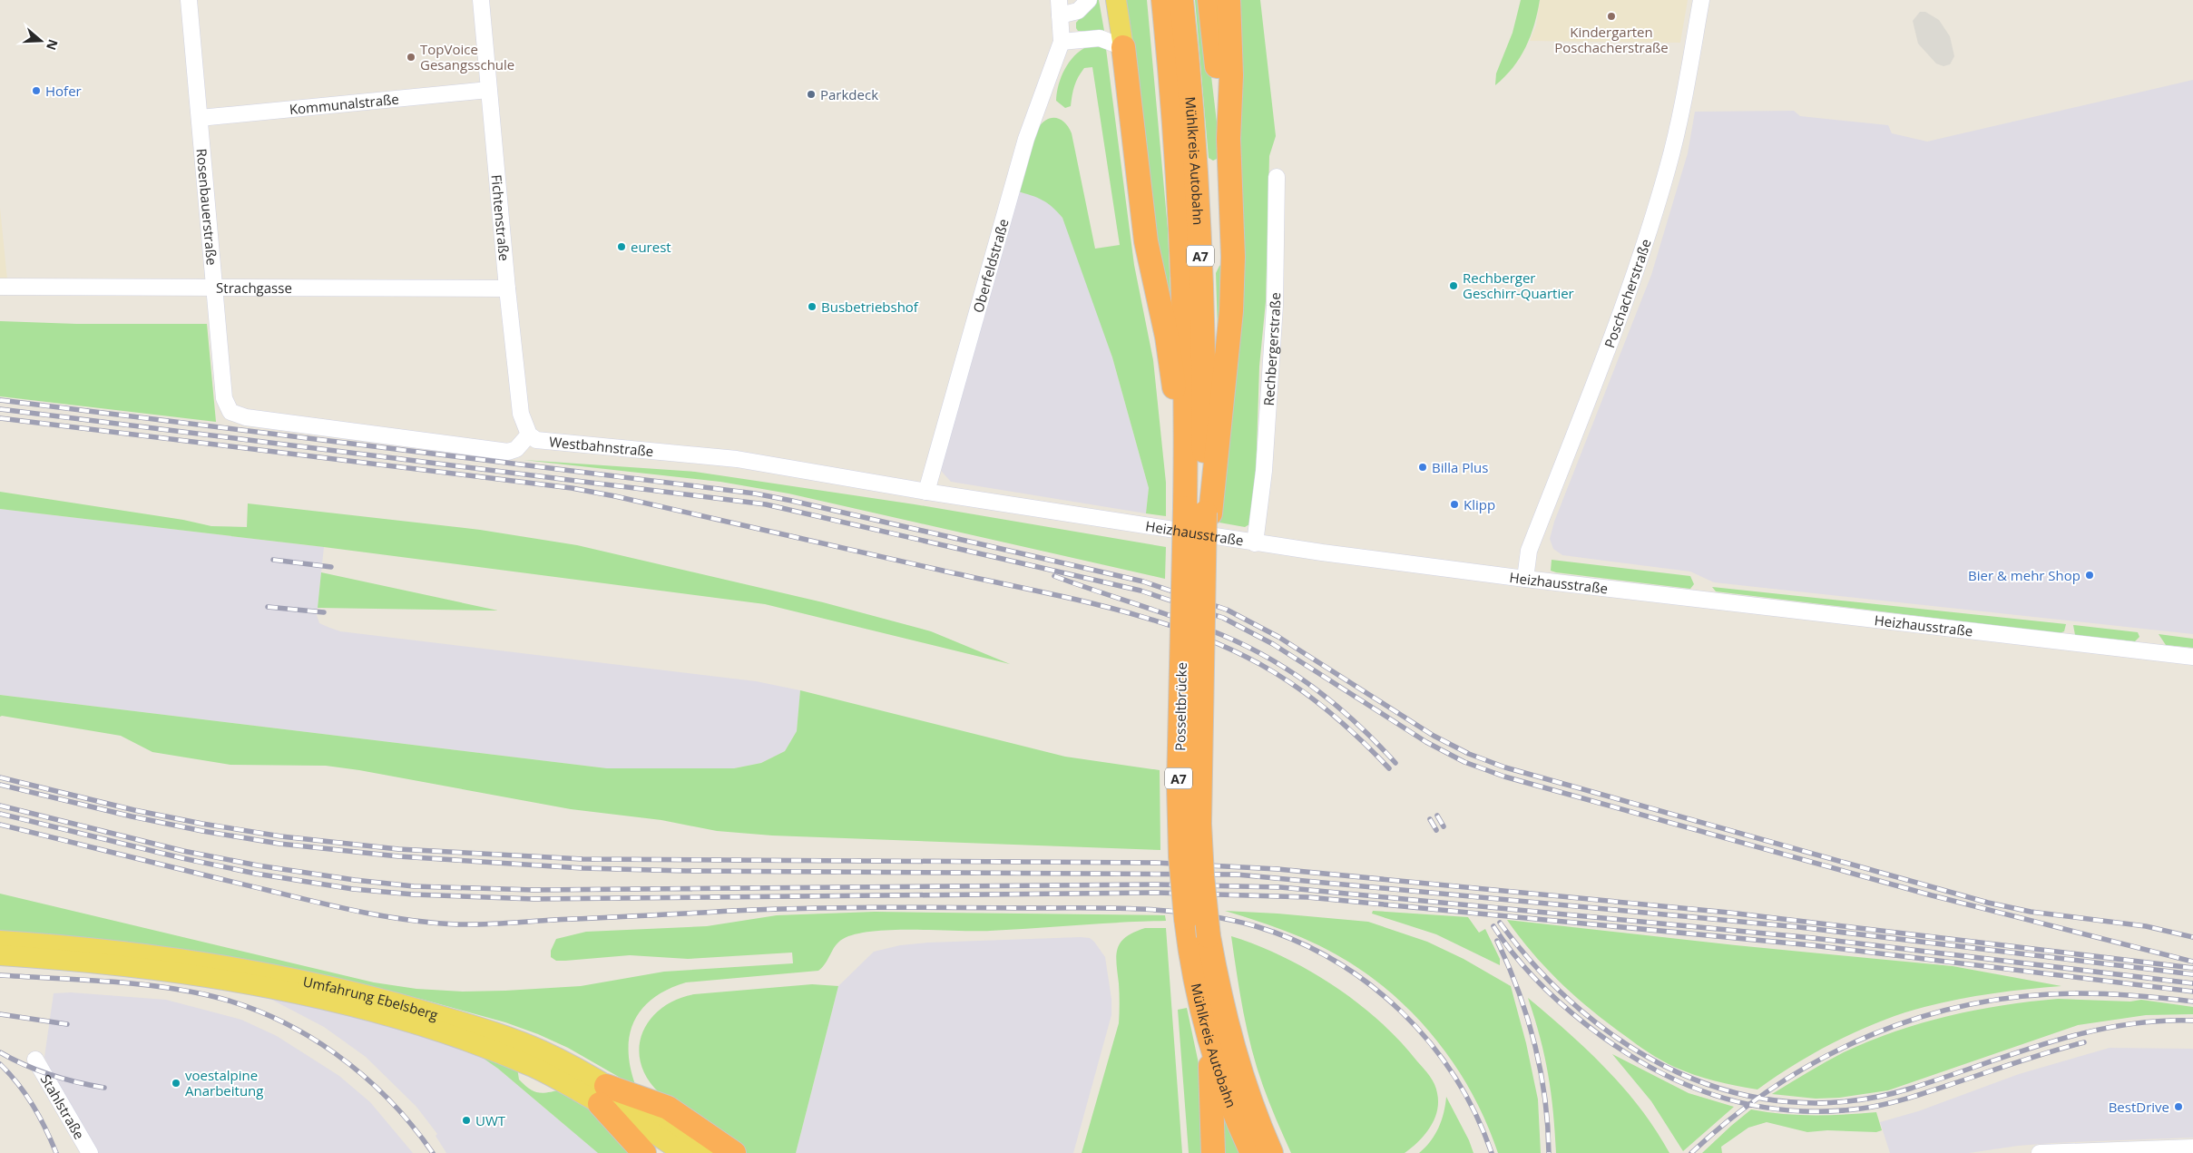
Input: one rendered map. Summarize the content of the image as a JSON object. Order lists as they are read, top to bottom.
{
  "streets": {
    "highway": ["Mühlkreis Autobahn", "A7", "Posseltbrücke"],
    "main road": ["Umfahrung Ebelsberg"],
    "street": [
      "Kommunalstraße",
      "Rosenbauerstraße",
      "Fichtenstraße",
      "Oberfeldstraße",
      "Strachgasse",
      "Poschacherstraße",
      "Rechbergerstraße",
      "Westbahnstraße",
      "Heizhausstraße",
      "Stahlstraße"
    ]
  },
  "crossings": [
    ["Kommunalstraße", "Rosenbauerstraße"],
    ["Kommunalstraße", "Fichtenstraße"],
    ["Mühlkreis Autobahn", "Posseltbrücke"],
    ["Rosenbauerstraße", "Strachgasse"],
    ["Rosenbauerstraße", "Westbahnstraße"],
    ["Fichtenstraße", "Strachgasse"],
    ["Fichtenstraße", "Westbahnstraße"],
    ["Oberfeldstraße", "Westbahnstraße"],
    ["Oberfeldstraße", "Heizhausstraße"],
    ["Poschacherstraße", "Heizhausstraße"],
    ["Rechbergerstraße", "Heizhausstraße"],
    ["Westbahnstraße", "Heizhausstraße"]
  ],
  "places": [
    "Kindergarten Poschacherstraße",
    "TopVoice Gesangsschule",
    "Hofer",
    "Parkdeck",
    "eurest",
    "Rechberger Geschirr-Quartier",
    "Busbetriebshof",
    "Billa Plus",
    "Klipp",
    "Bier & mehr Shop",
    "voestalpine Anarbeitung",
    "BestDrive",
    "UWT"
  ],
  "north": "right"
}
